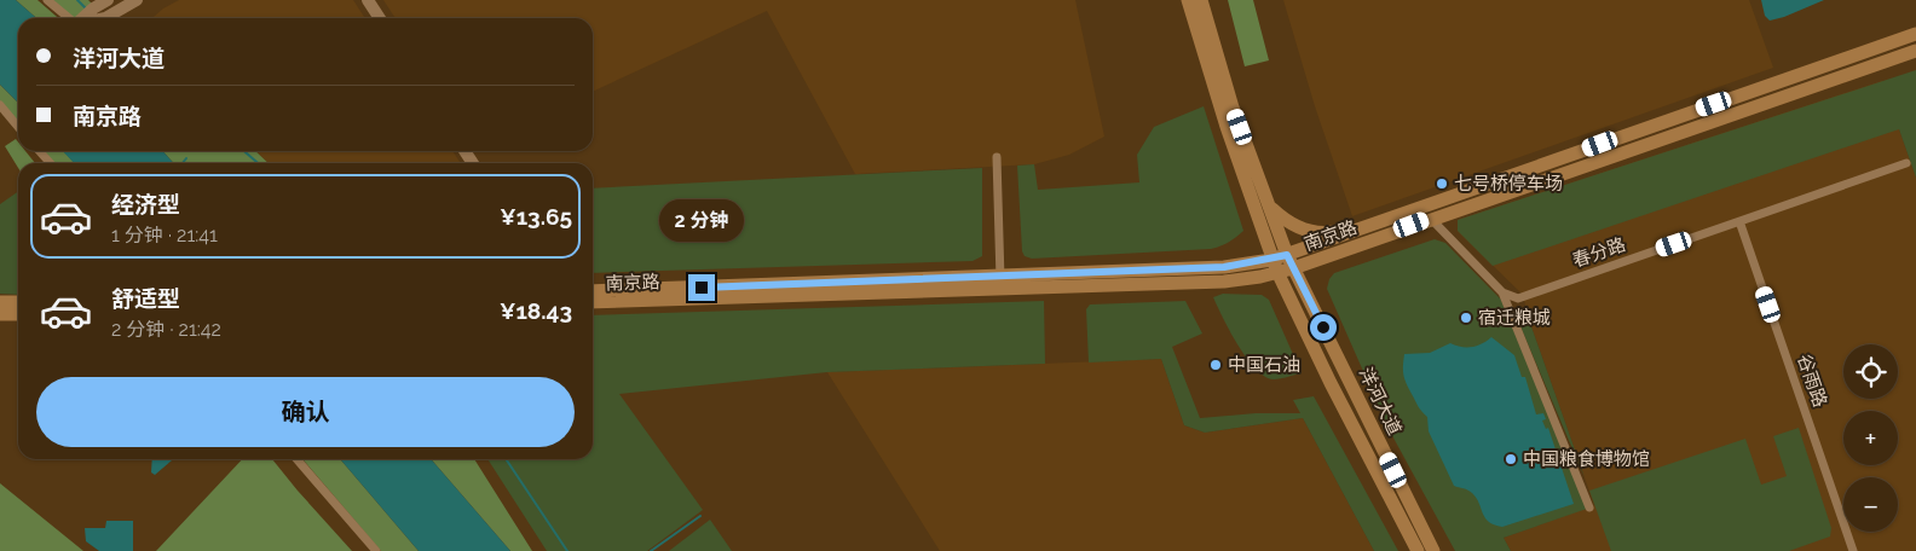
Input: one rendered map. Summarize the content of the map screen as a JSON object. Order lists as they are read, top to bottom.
{
  "streets": {
    "main road": ["南京路", "洋河大道"],
    "street": ["春分路", "谷雨路"]
  },
  "crossings": [
    ["南京路", "洋河大道"],
    ["春分路", "谷雨路"]
  ],
  "places": [
    "七号桥停车场",
    "宿迁粮城",
    "中国石油",
    "中国粮食博物馆"
  ],
  "page": {
    "banner": ["洋河大道", "南京路"],
    "list": [
      {
        "name": "经济型",
        "note": "1 分钟 · 21:41",
        "value": "¥13.65"
      },
      {
        "name": "舒适型",
        "note": "2 分钟 · 21:42",
        "value": "¥18.43"
      }
    ],
    "bubble": "2 分钟",
    "map_buttons": ["+", "−"],
    "buttons": "确认"
  }
}
